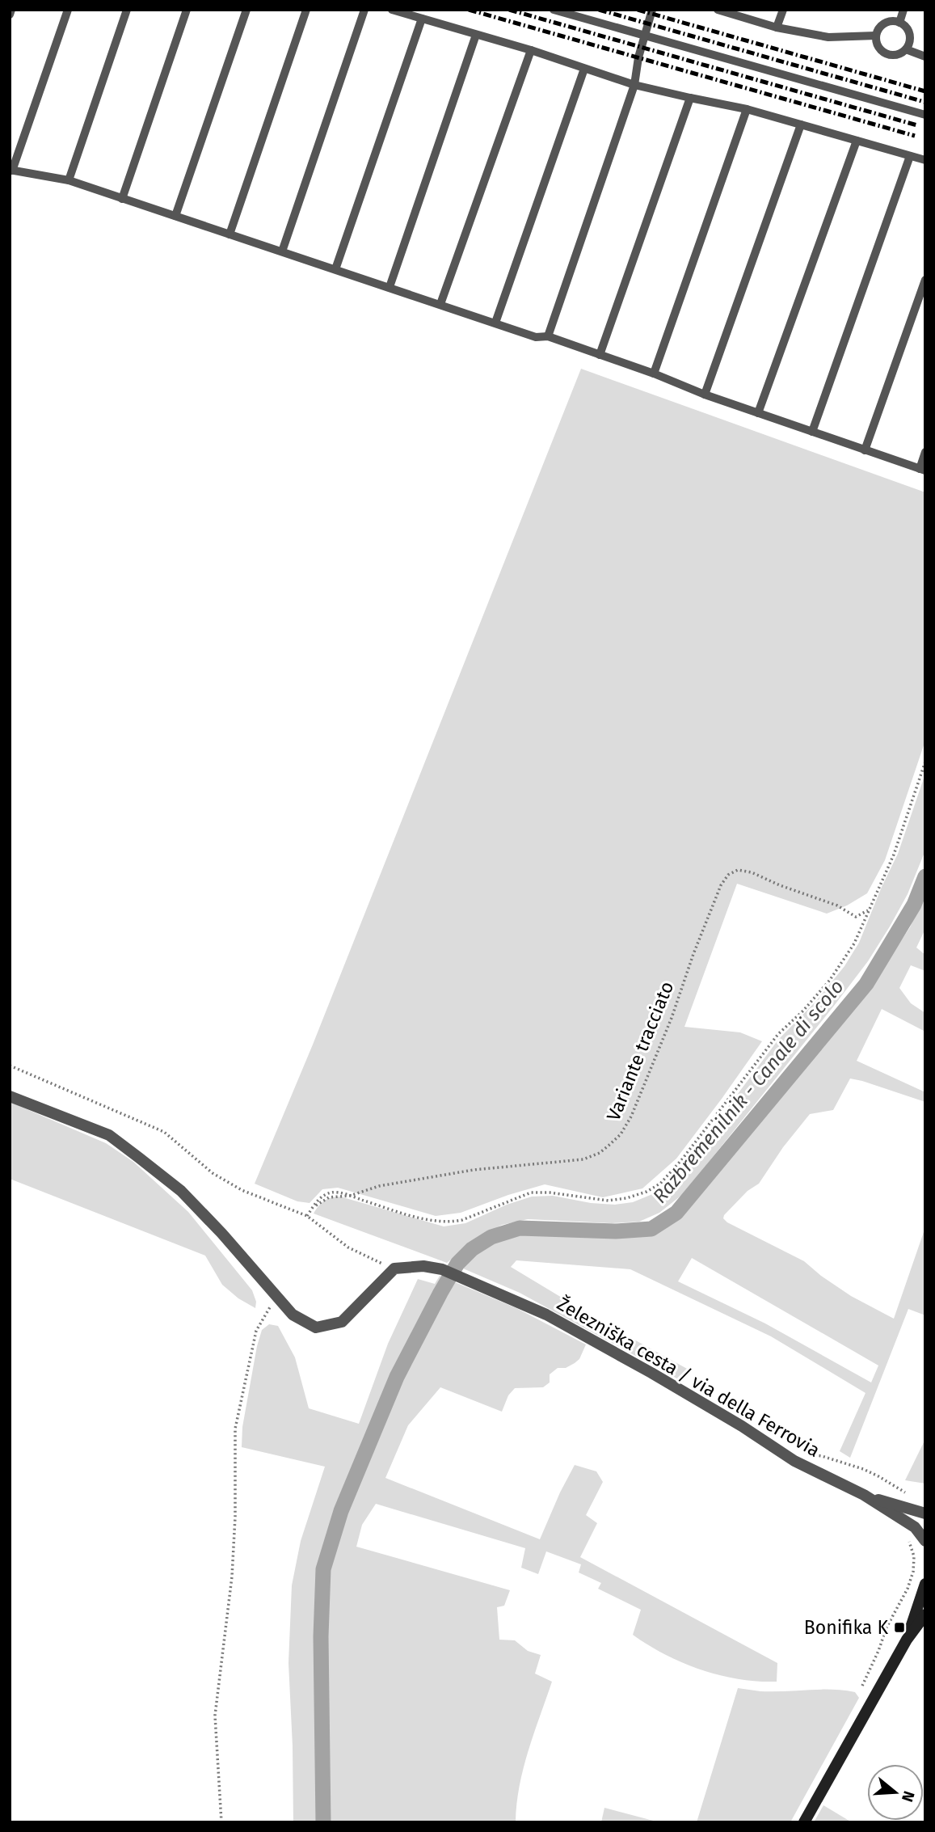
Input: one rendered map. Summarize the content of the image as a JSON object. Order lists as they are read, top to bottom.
{
  "streets": {
    "street": ["Železniška cesta / via della Ferrovia"],
    "path": ["Variante tracciato"]
  },
  "water": ["Razbremenilnik - Canale di scolo"],
  "places": {
    "transit": ["Bonifika K"]
  },
  "north": "right"
}
